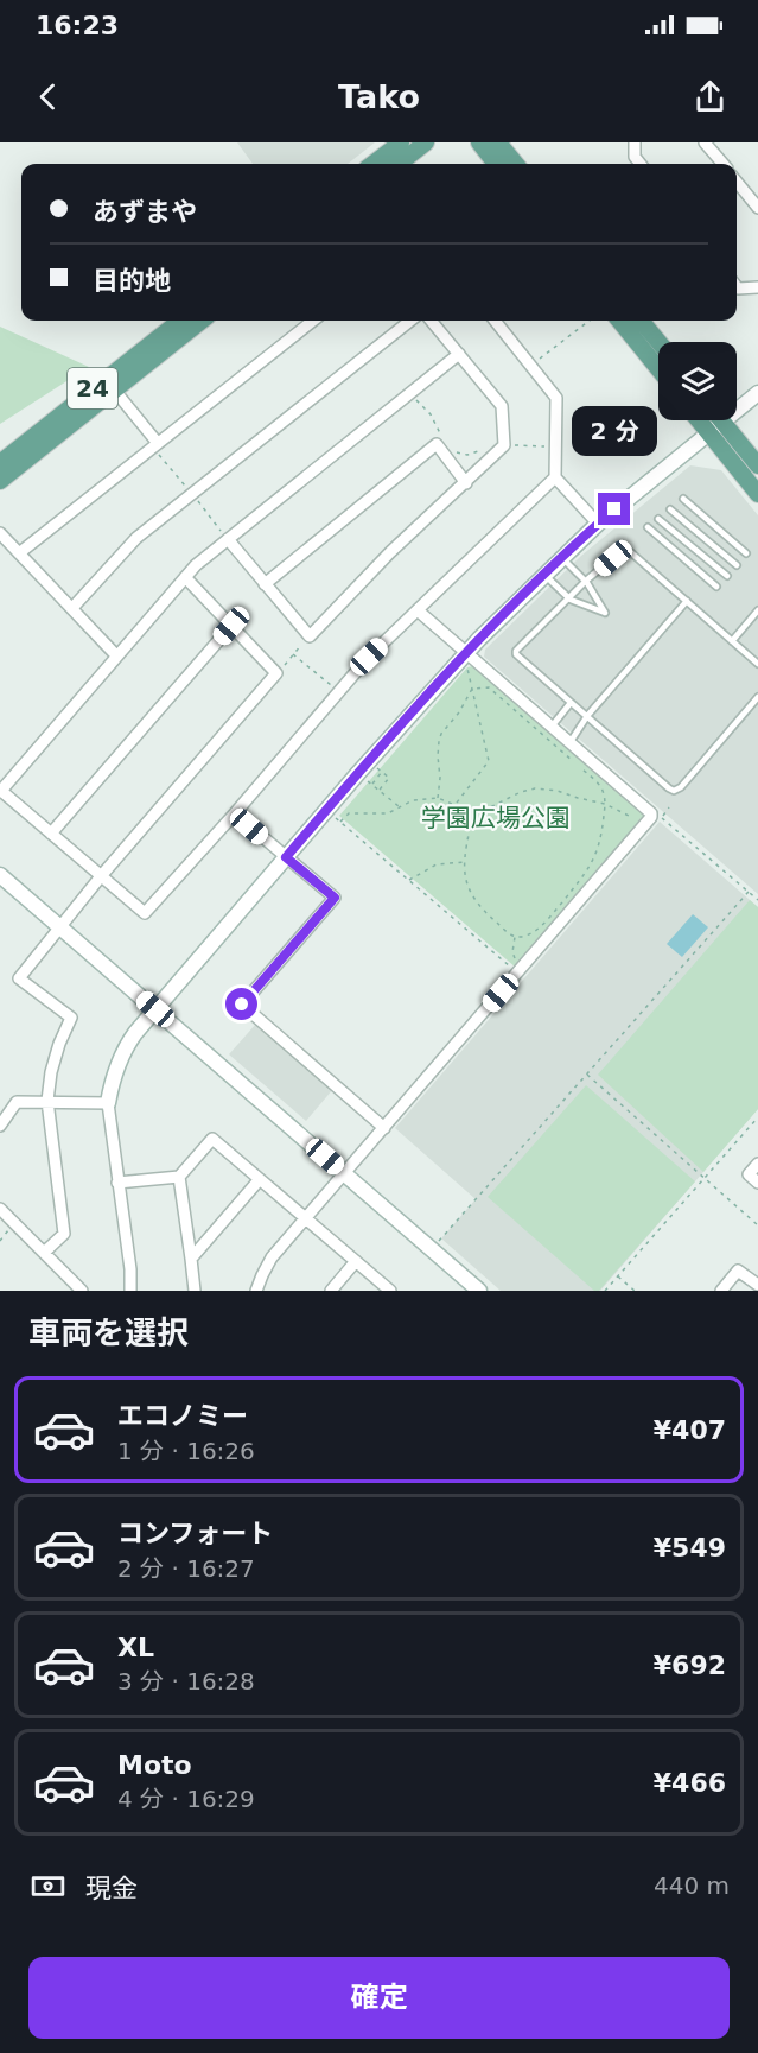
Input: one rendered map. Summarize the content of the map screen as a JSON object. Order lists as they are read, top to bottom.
{
  "streets": {
    "main road": ["24"]
  },
  "parks": ["学園広場公園"],
  "page": {
    "status": "16:23",
    "header": "Tako",
    "banner": ["あずまや", "目的地"],
    "bubble": "2 分",
    "heading": "車両を選択",
    "list": [
      {
        "name": "エコノミー",
        "note": "1 分 · 16:26",
        "value": "¥407"
      },
      {
        "name": "コンフォート",
        "note": "2 分 · 16:27",
        "value": "¥549"
      },
      {
        "name": "XL",
        "note": "3 分 · 16:28",
        "value": "¥692"
      },
      {
        "name": "Moto",
        "note": "4 分 · 16:29",
        "value": "¥466"
      }
    ],
    "pay": ["現金", "440 m"],
    "buttons": "確定"
  }
}
